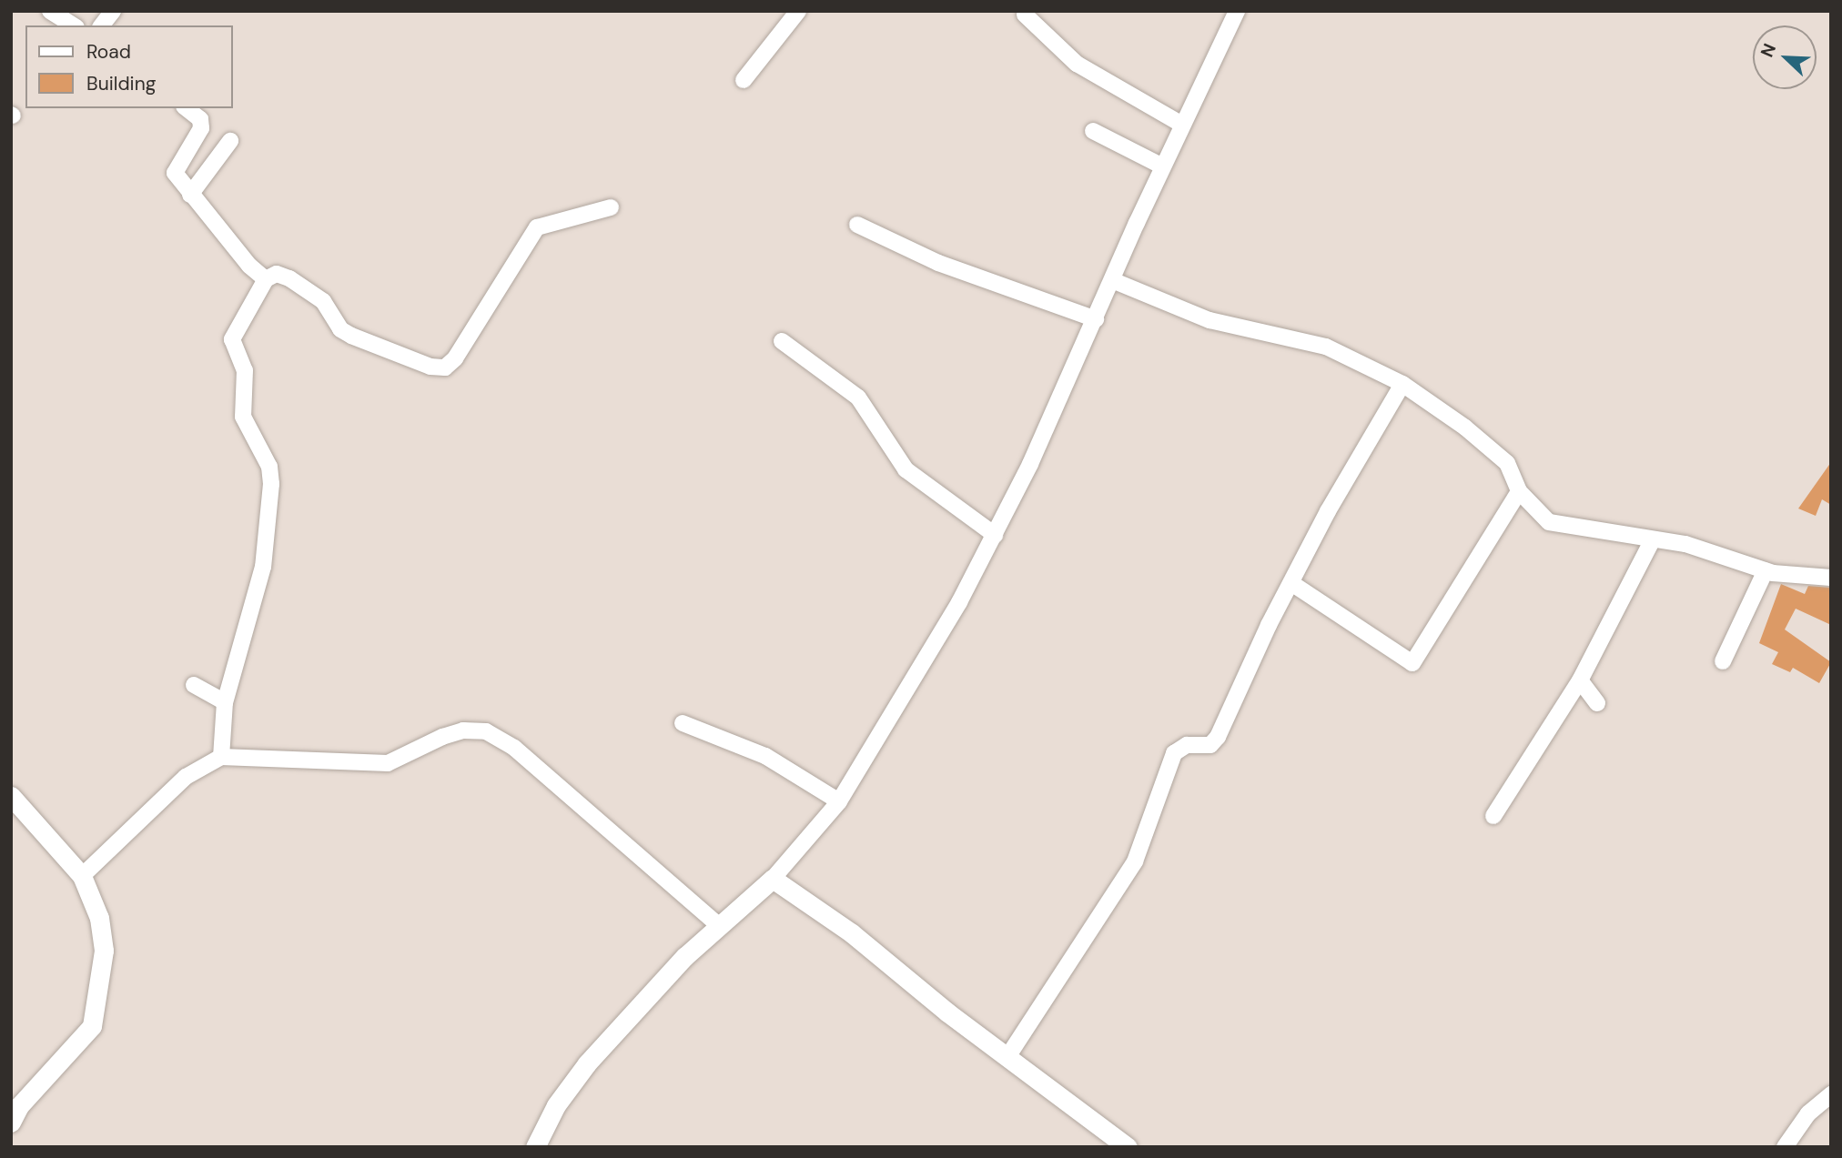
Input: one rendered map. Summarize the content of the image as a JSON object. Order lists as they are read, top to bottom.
{
  "legend": ["Road", "Building"],
  "north": "top left"
}
